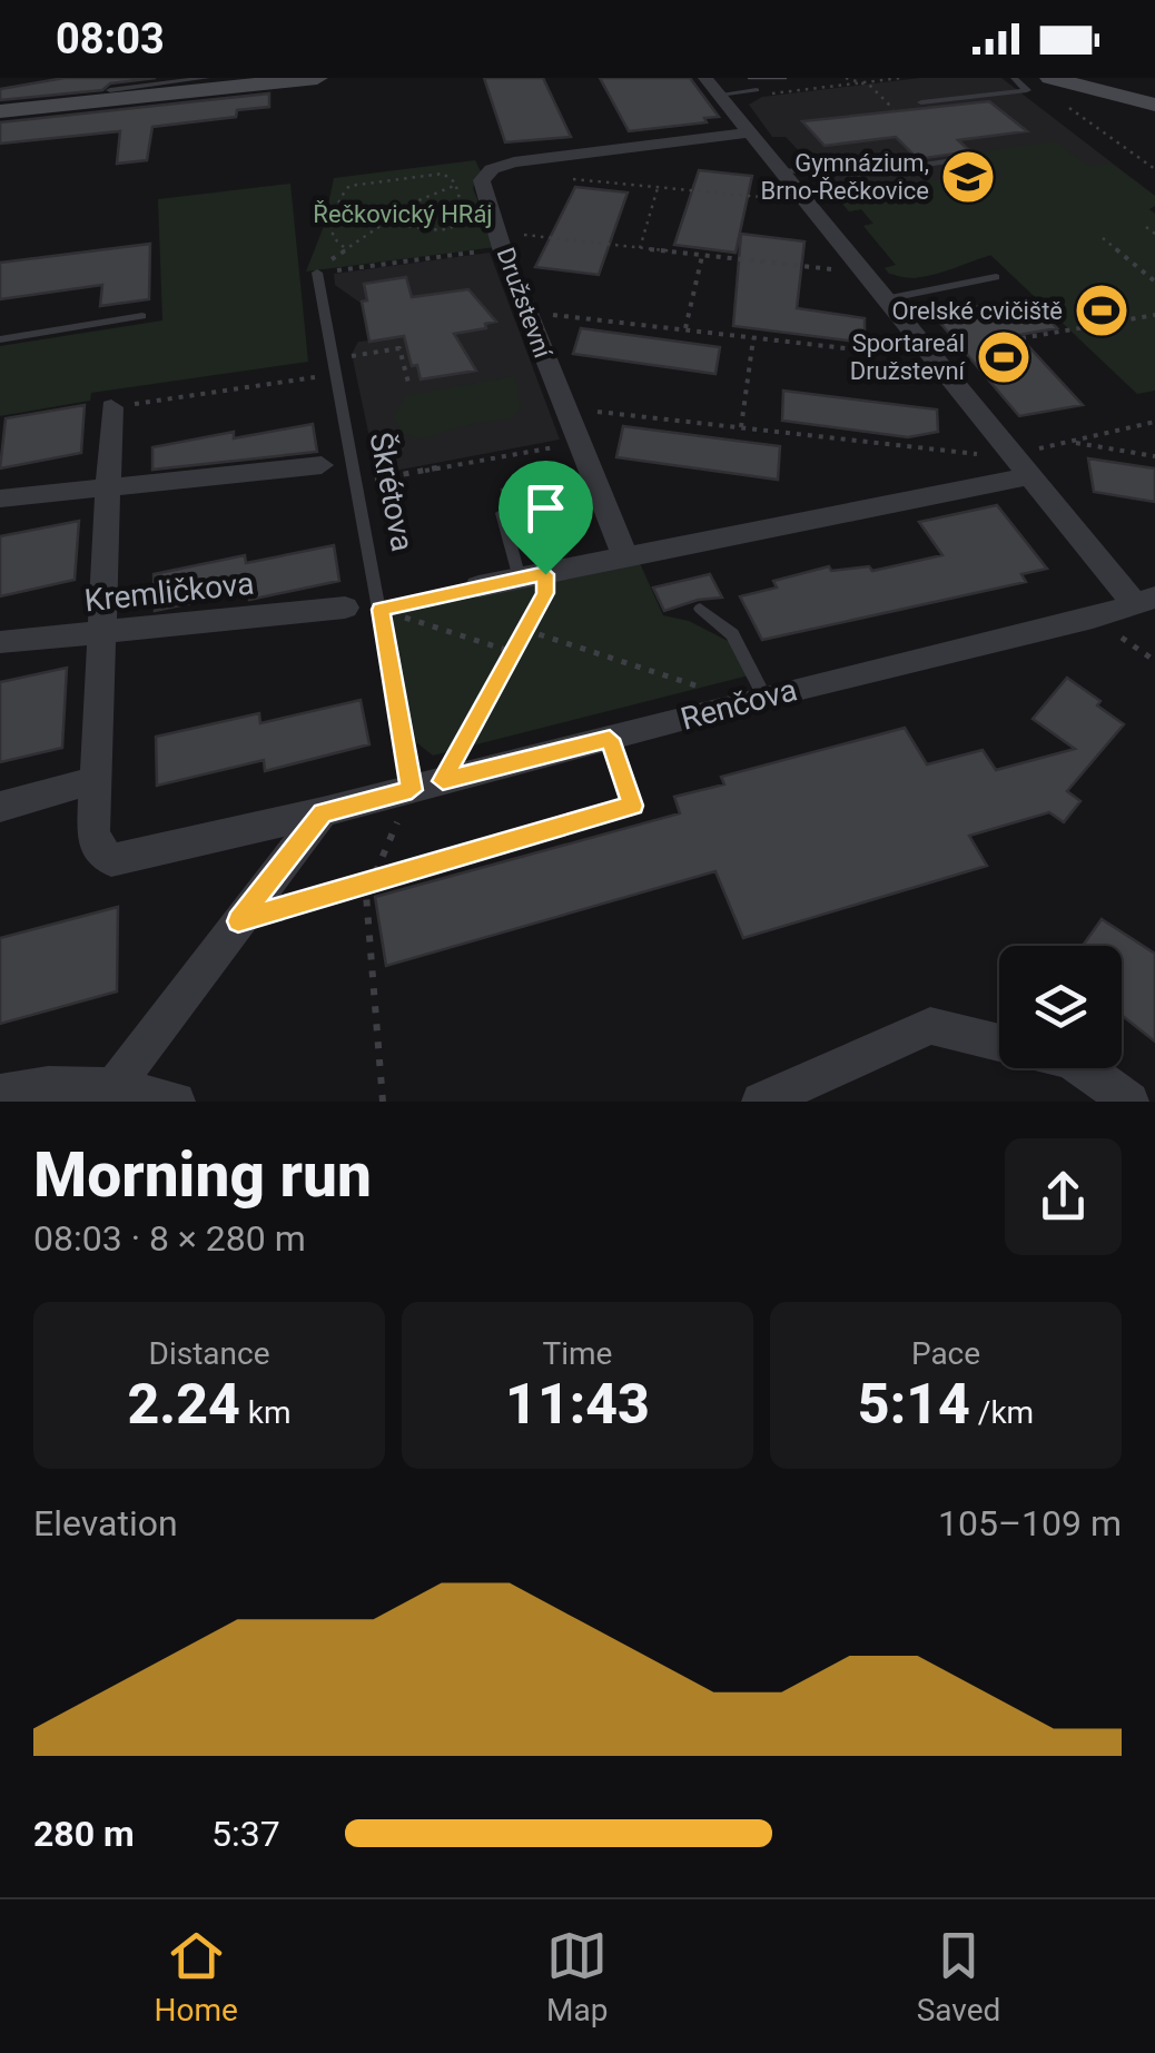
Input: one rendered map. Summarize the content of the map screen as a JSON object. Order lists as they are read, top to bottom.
{
  "streets": {
    "street": [
      "Družstevní",
      "Škrétova",
      "Kremličkova",
      "Renčova"
    ]
  },
  "crossings": [
    ["Škrétova", "Renčova"],
    ["Kremličkova", "Renčova"]
  ],
  "parks": ["Řečkovický HRáj"],
  "places": {
    "school or university": ["Gymnázium, Brno-Řečkovice"],
    "sports": ["Orelské cvičiště", "Sportareál Družstevní"]
  },
  "page": {
    "status": "08:03",
    "heading": ["Morning run", "08:03 · 8 × 280 m"],
    "stats": [
      ["Distance", "2.24 km"],
      ["Time", "11:43"],
      ["Pace", "5:14 /km"]
    ],
    "chart": ["Elevation", "105–109 m"],
    "list": [
      {
        "name": "280 m",
        "note": "5:37"
      }
    ],
    "tabs": ["Home", "Map", "Saved"]
  }
}
